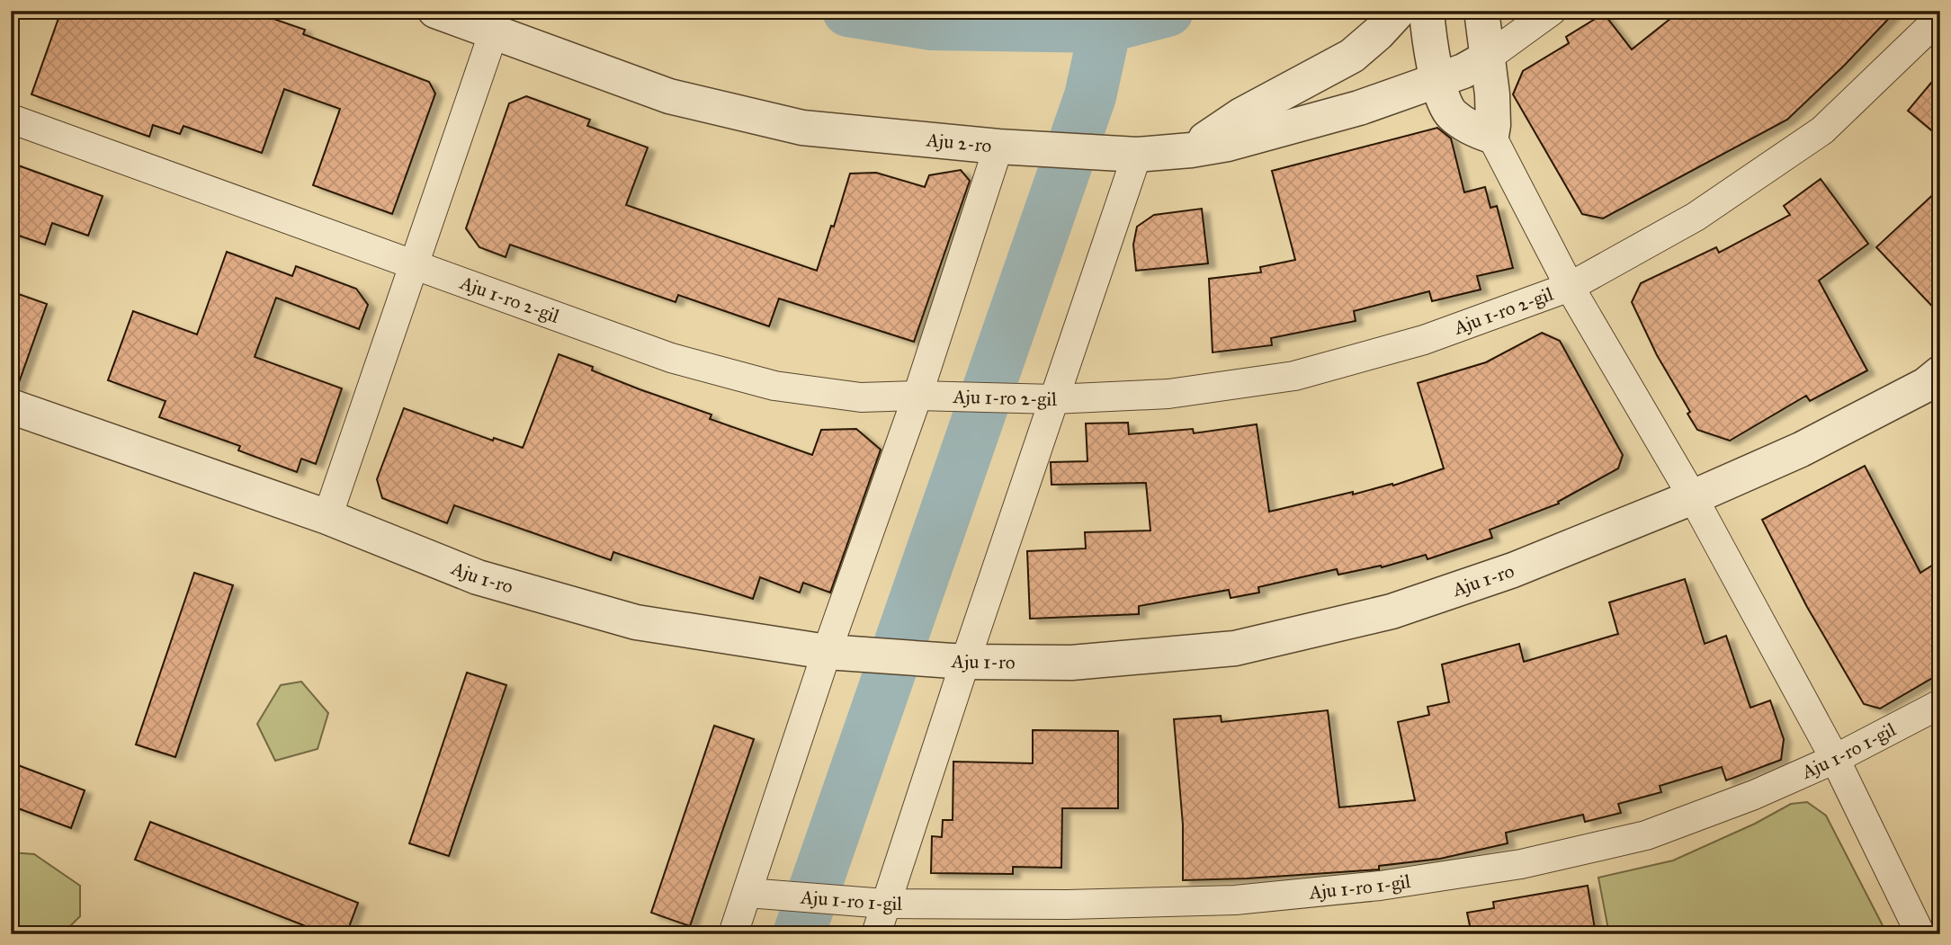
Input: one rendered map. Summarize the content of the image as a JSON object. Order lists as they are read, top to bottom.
{
  "streets": {
    "street": [
      "Aju 2-ro",
      "Aju 1-ro 2-gil",
      "Aju 1-ro",
      "Aju 1-ro 1-gil"
    ]
  }
}
